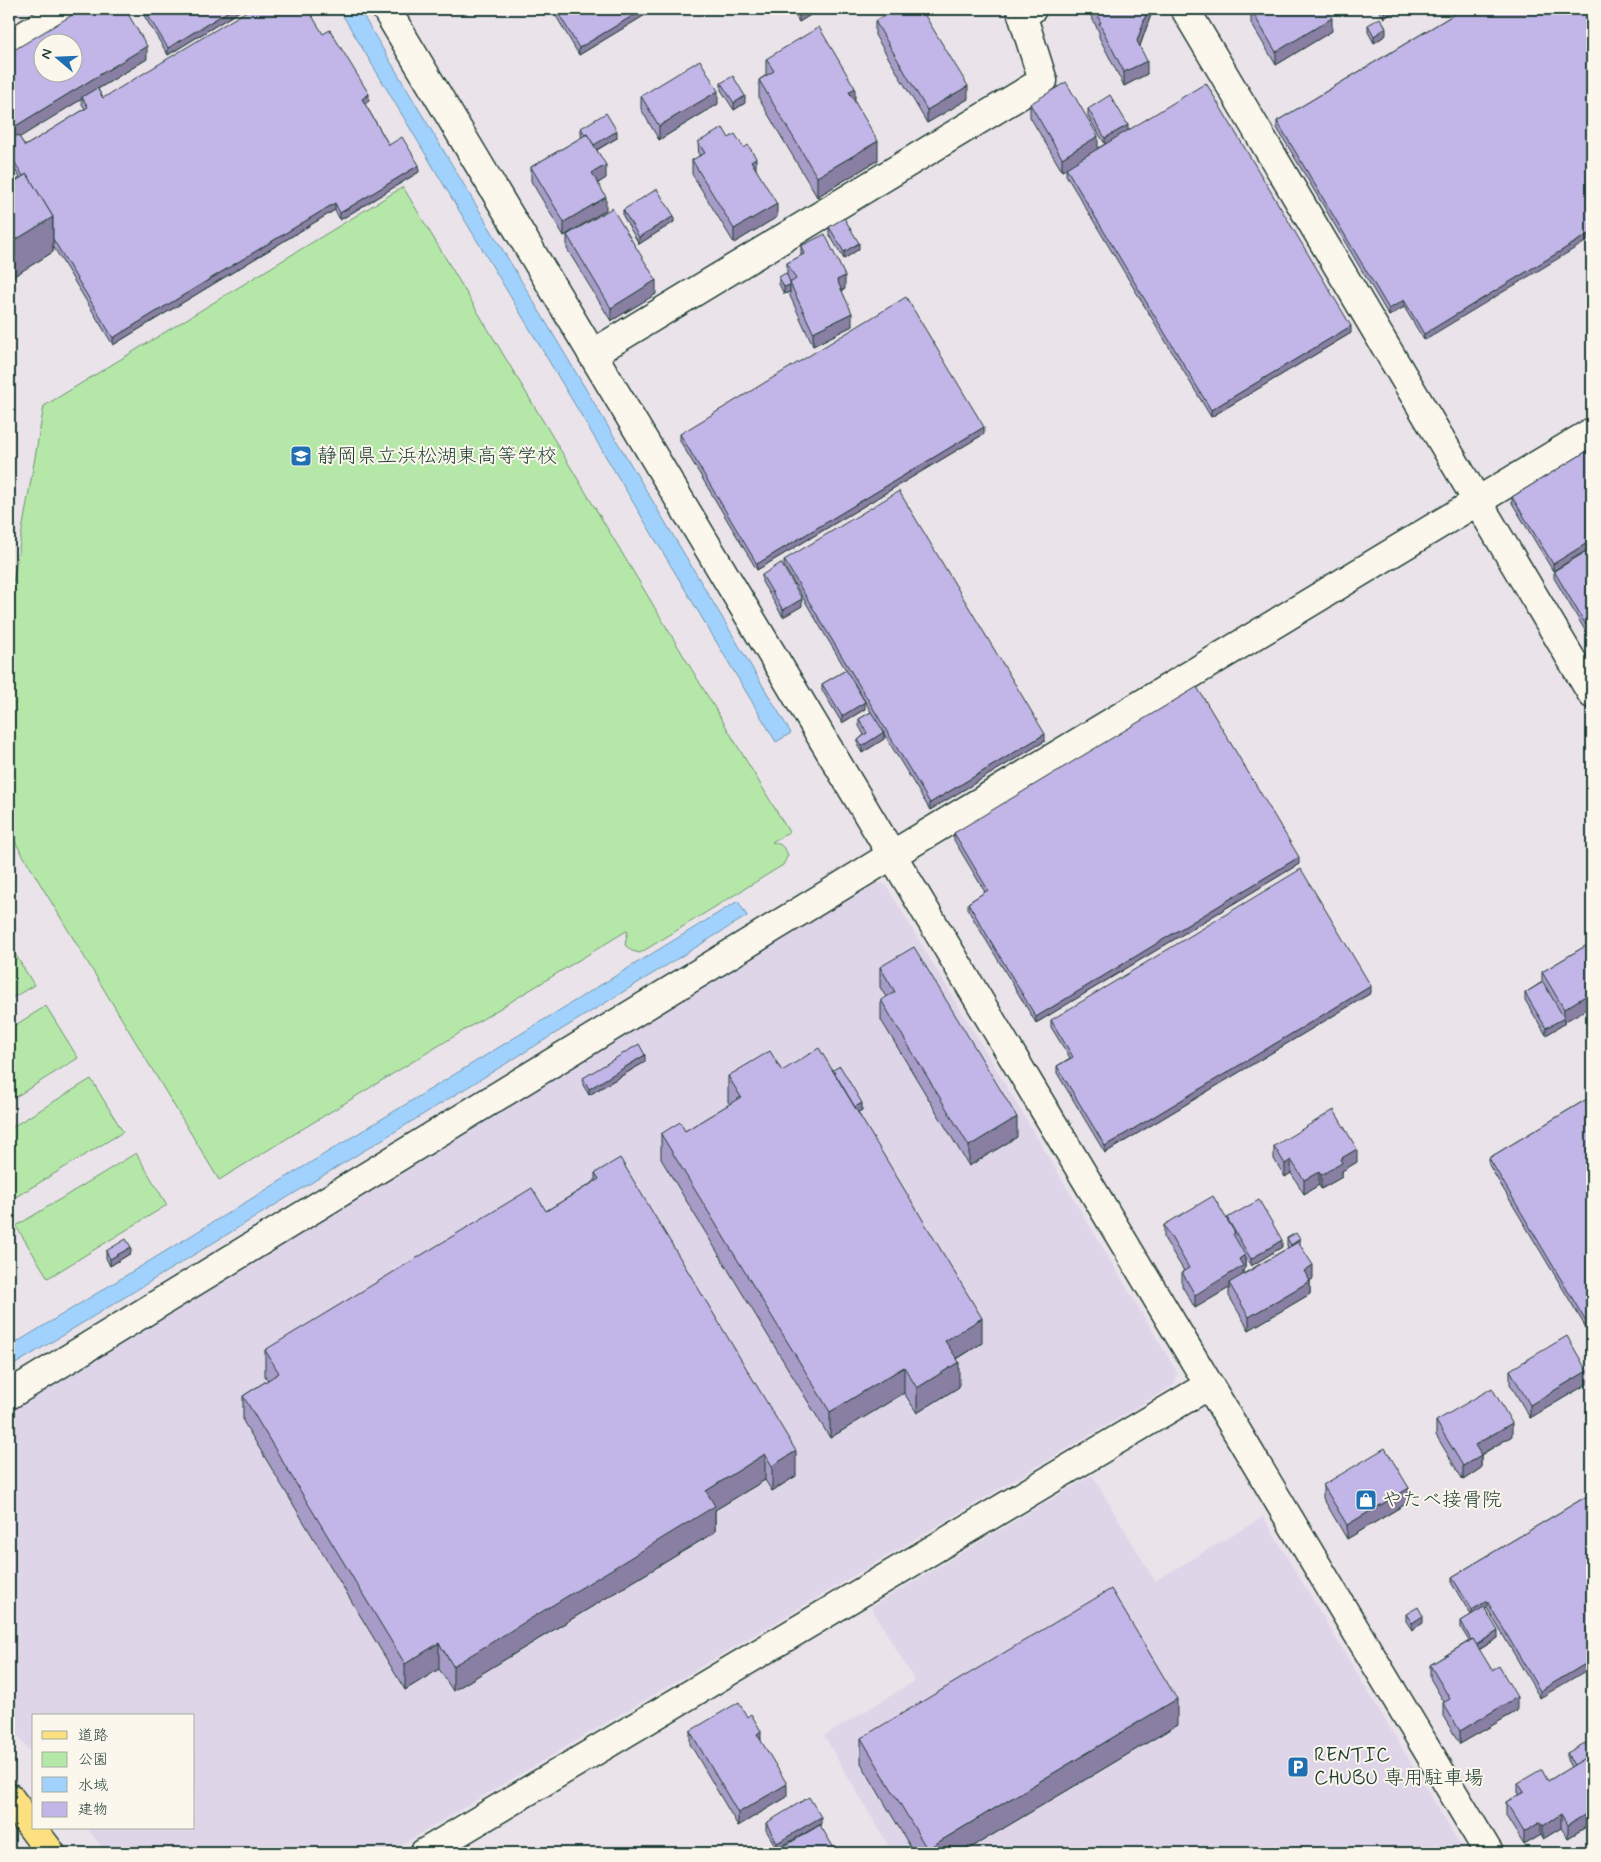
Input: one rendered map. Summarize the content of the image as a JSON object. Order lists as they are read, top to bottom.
{
  "places": {
    "school or university": ["静岡県立浜松湖東高等学校"],
    "shop": ["やたべ接骨院"],
    "parking": ["RENTIC CHUBU 専用駐車場"]
  },
  "legend": [
    "道路",
    "公園",
    "水域",
    "建物"
  ],
  "north": "left"
}
